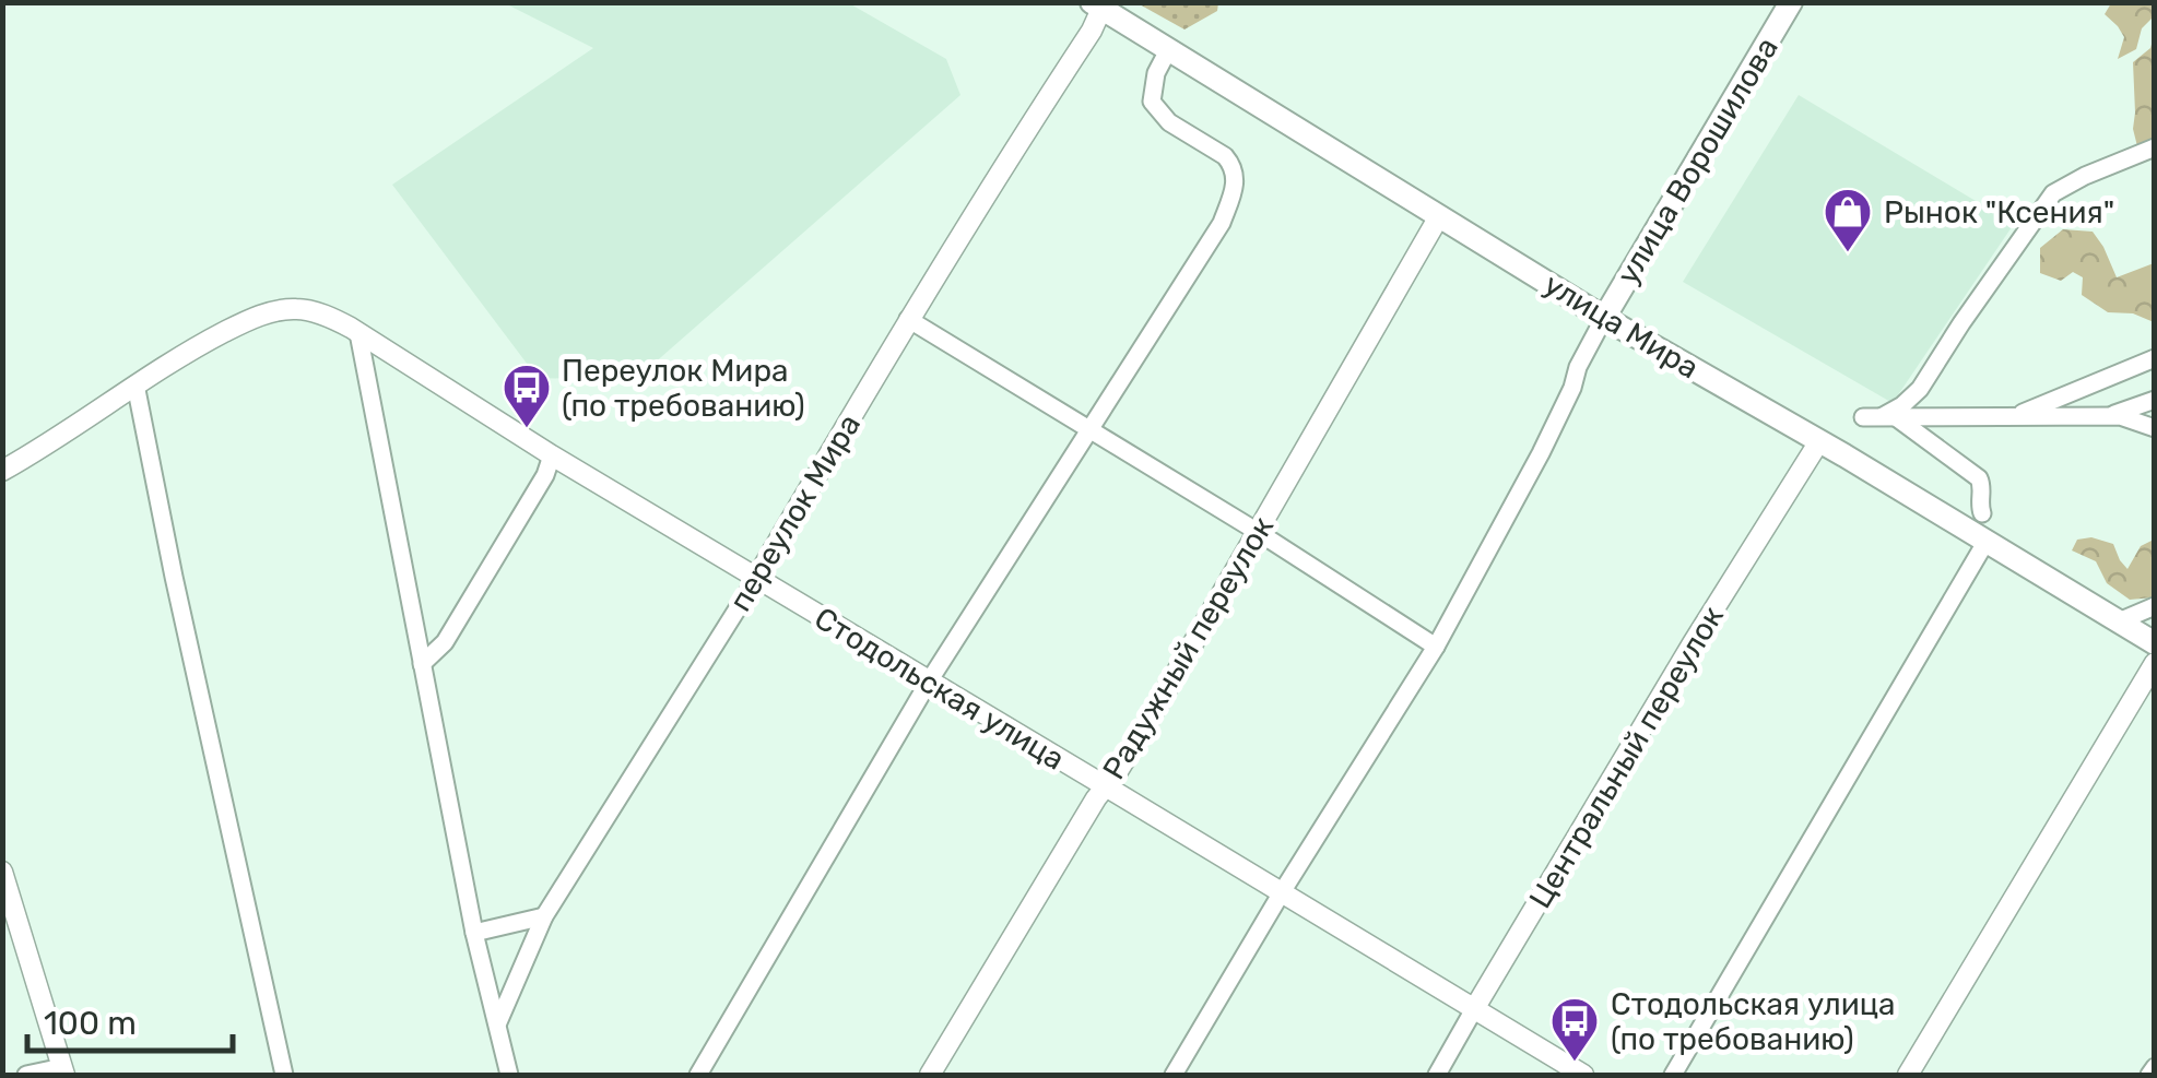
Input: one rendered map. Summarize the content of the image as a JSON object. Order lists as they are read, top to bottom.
{
  "streets": {
    "main road": ["улица Ворошилова", "улица Мира"],
    "street": [
      "переулок Мира",
      "Радужный переулок",
      "Стодольская улица",
      "Центральный переулок"
    ]
  },
  "crossings": [
    ["улица Ворошилова", "улица Мира"],
    ["улица Мира", "переулок Мира"],
    ["улица Мира", "Радужный переулок"],
    ["улица Мира", "Центральный переулок"],
    ["переулок Мира", "Стодольская улица"],
    ["Радужный переулок", "Стодольская улица"],
    ["Стодольская улица", "Центральный переулок"]
  ],
  "places": {
    "shop": ["Рынок \"Ксения\""],
    "bus stop": ["Переулок Мира (по требованию)", "Стодольская улица (по требованию)"]
  },
  "scale_bar": "100 m"
}
